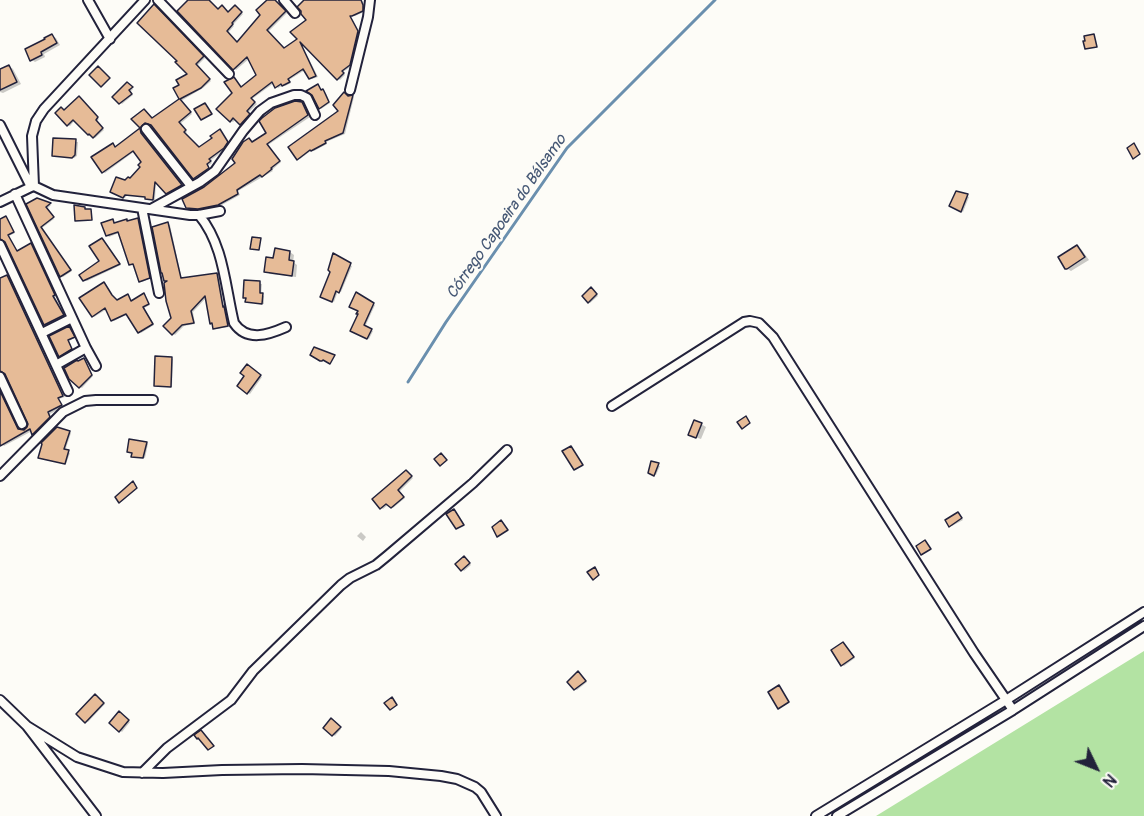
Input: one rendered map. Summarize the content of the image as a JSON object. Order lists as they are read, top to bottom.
{
  "water": ["Córrego Capoeira do Bálsamo"],
  "north": "bottom right"
}
